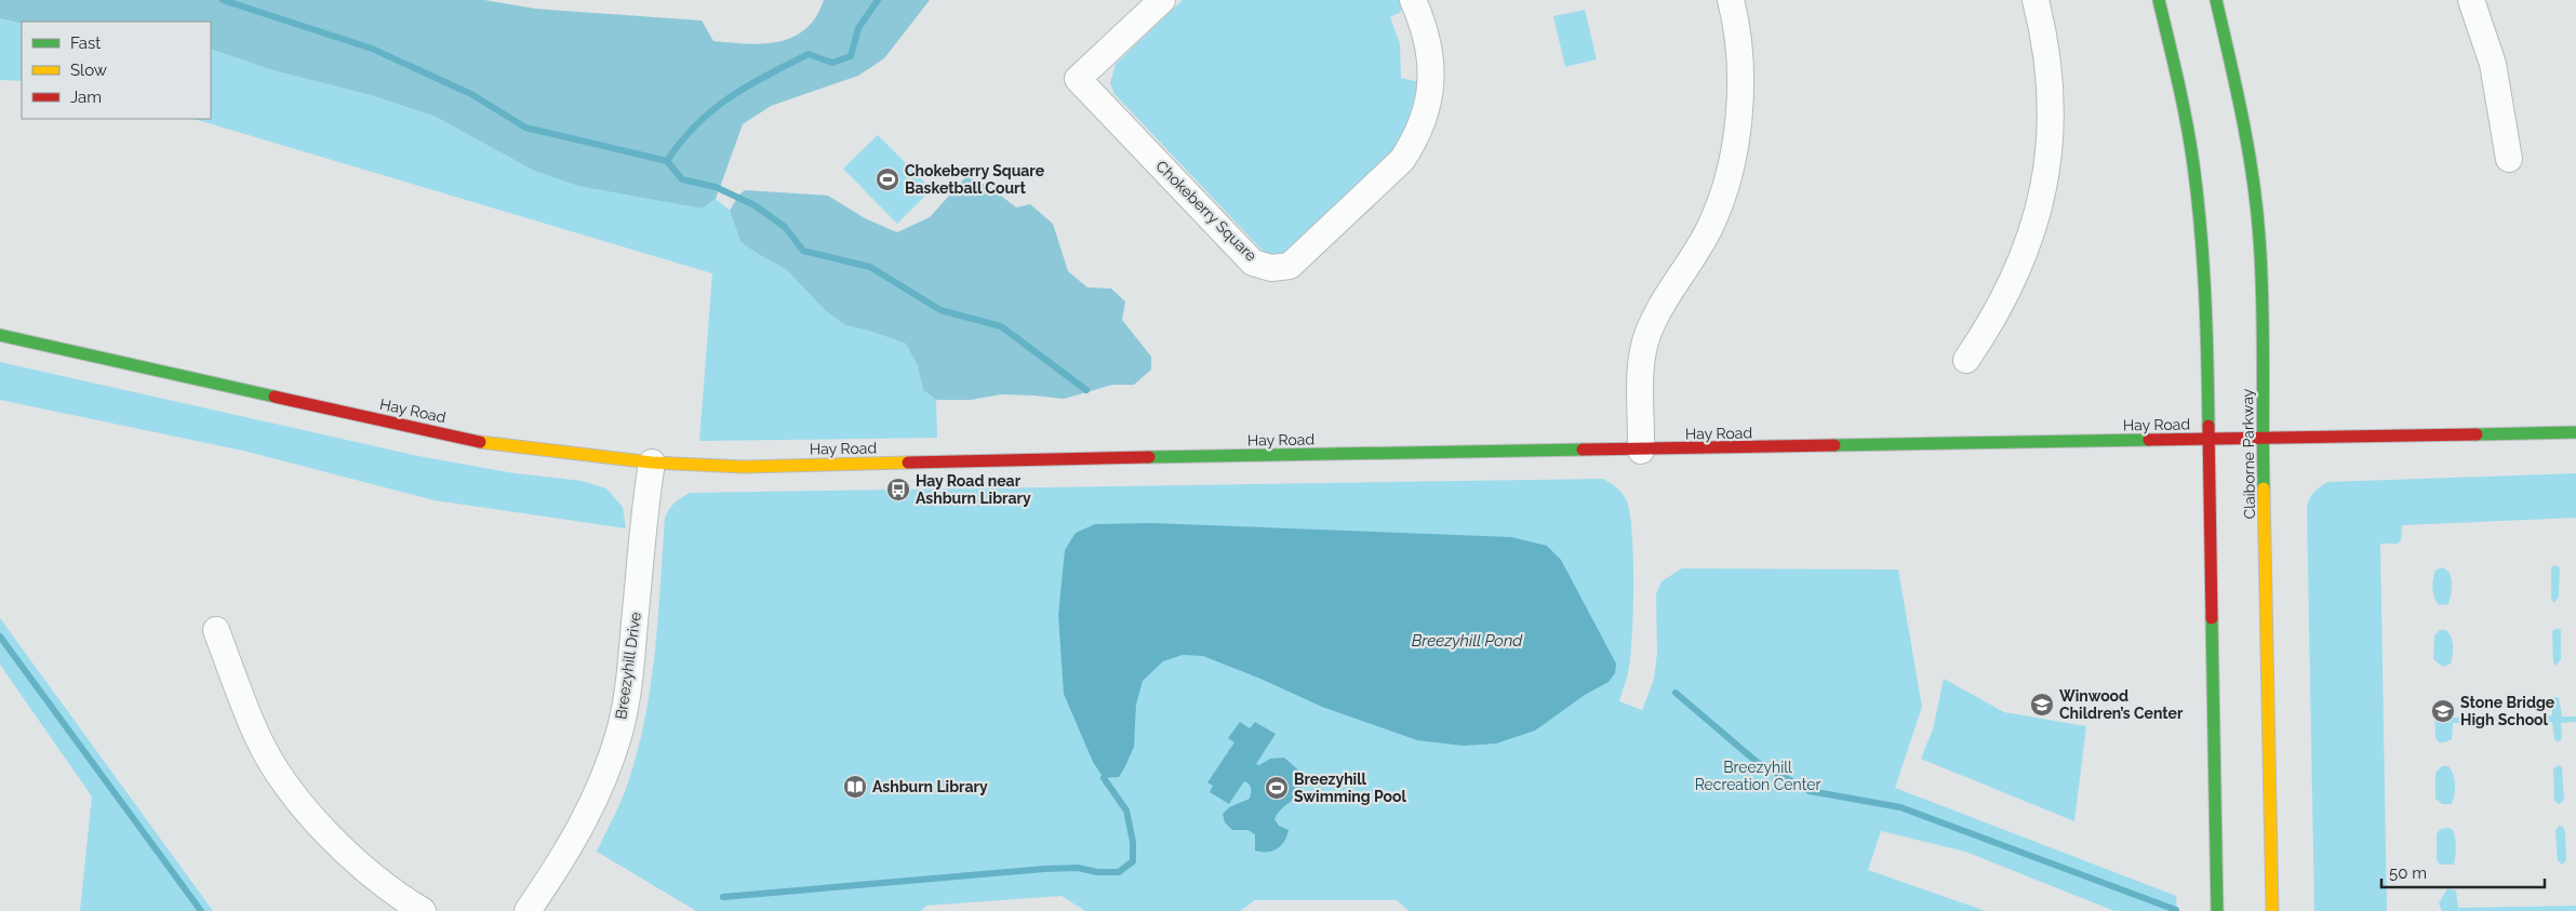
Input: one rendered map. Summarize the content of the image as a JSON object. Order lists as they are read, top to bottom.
{
  "streets": {
    "street": [
      "Chokeberry Square",
      "Hay Road",
      "Claiborne Parkway",
      "Breezyhill Drive"
    ]
  },
  "crossings": [
    ["Hay Road", "Claiborne Parkway"],
    ["Hay Road", "Breezyhill Drive"]
  ],
  "water": ["Breezyhill Pond"],
  "parks": ["Breezyhill Recreation Center"],
  "places": {
    "sports": ["Chokeberry Square Basketball Court", "Breezyhill Swimming Pool"],
    "bus stop": ["Hay Road near Ashburn Library"],
    "school or university": ["Winwood Children’s Center", "Stone Bridge High School"],
    "library": ["Ashburn Library"]
  },
  "legend": ["Fast", "Slow", "Jam"],
  "scale_bar": "50 m"
}
